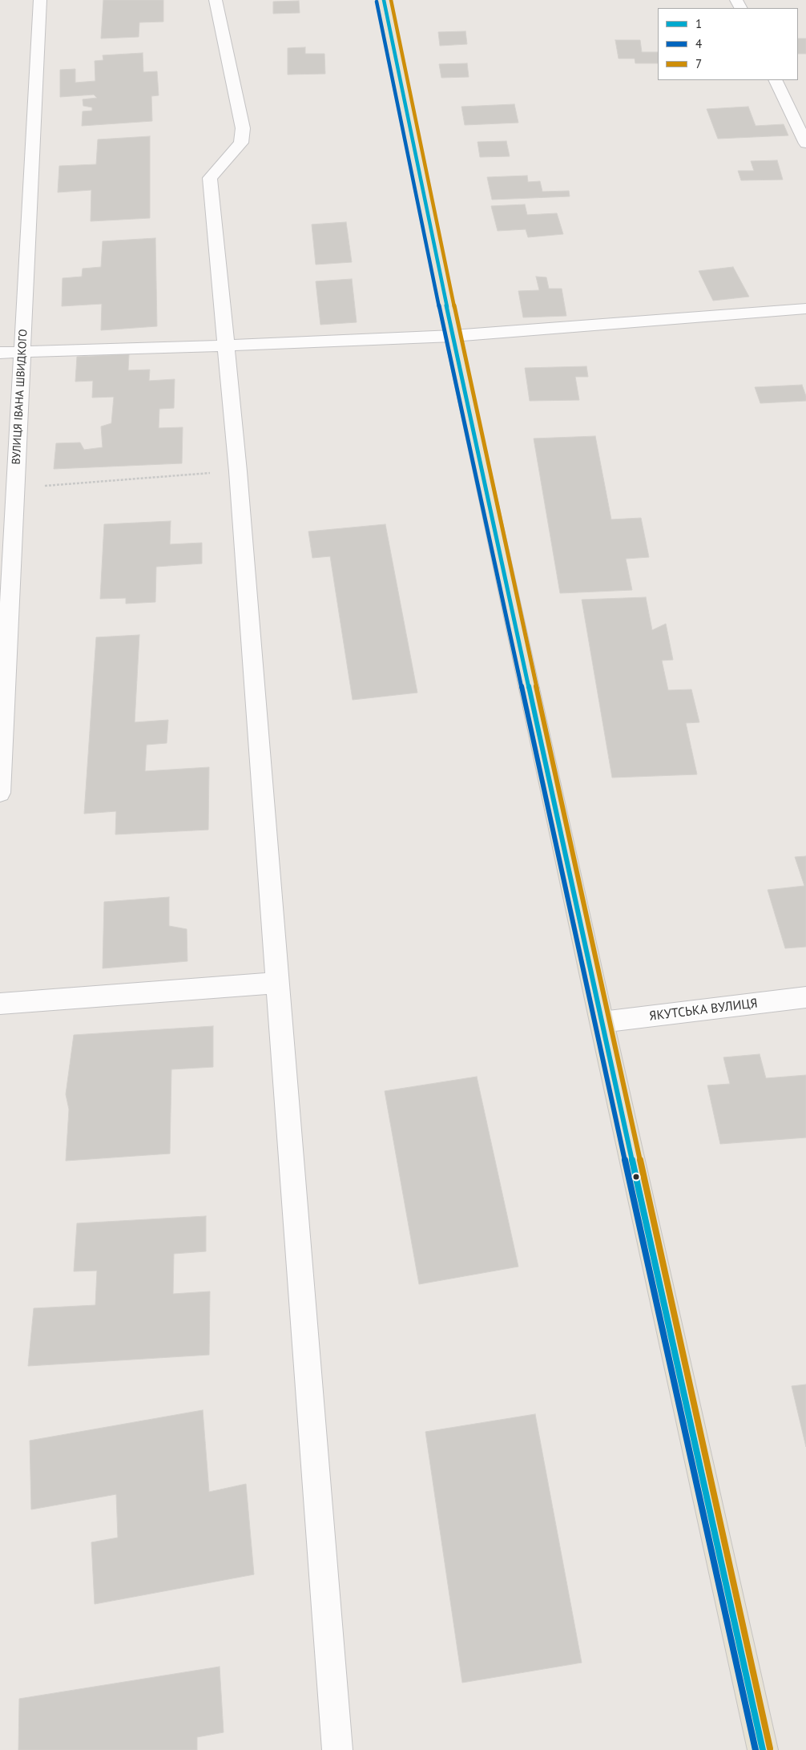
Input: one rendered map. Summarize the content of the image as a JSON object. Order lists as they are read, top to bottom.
{
  "streets": {
    "street": ["ВУЛИЦЯ ІВАНА ШВИДКОГО", "ЯКУТСЬКА ВУЛИЦЯ"]
  },
  "lines": ["transit line 1", "transit line 7", "transit line 4"],
  "legend": ["1", "4", "7"]
}
